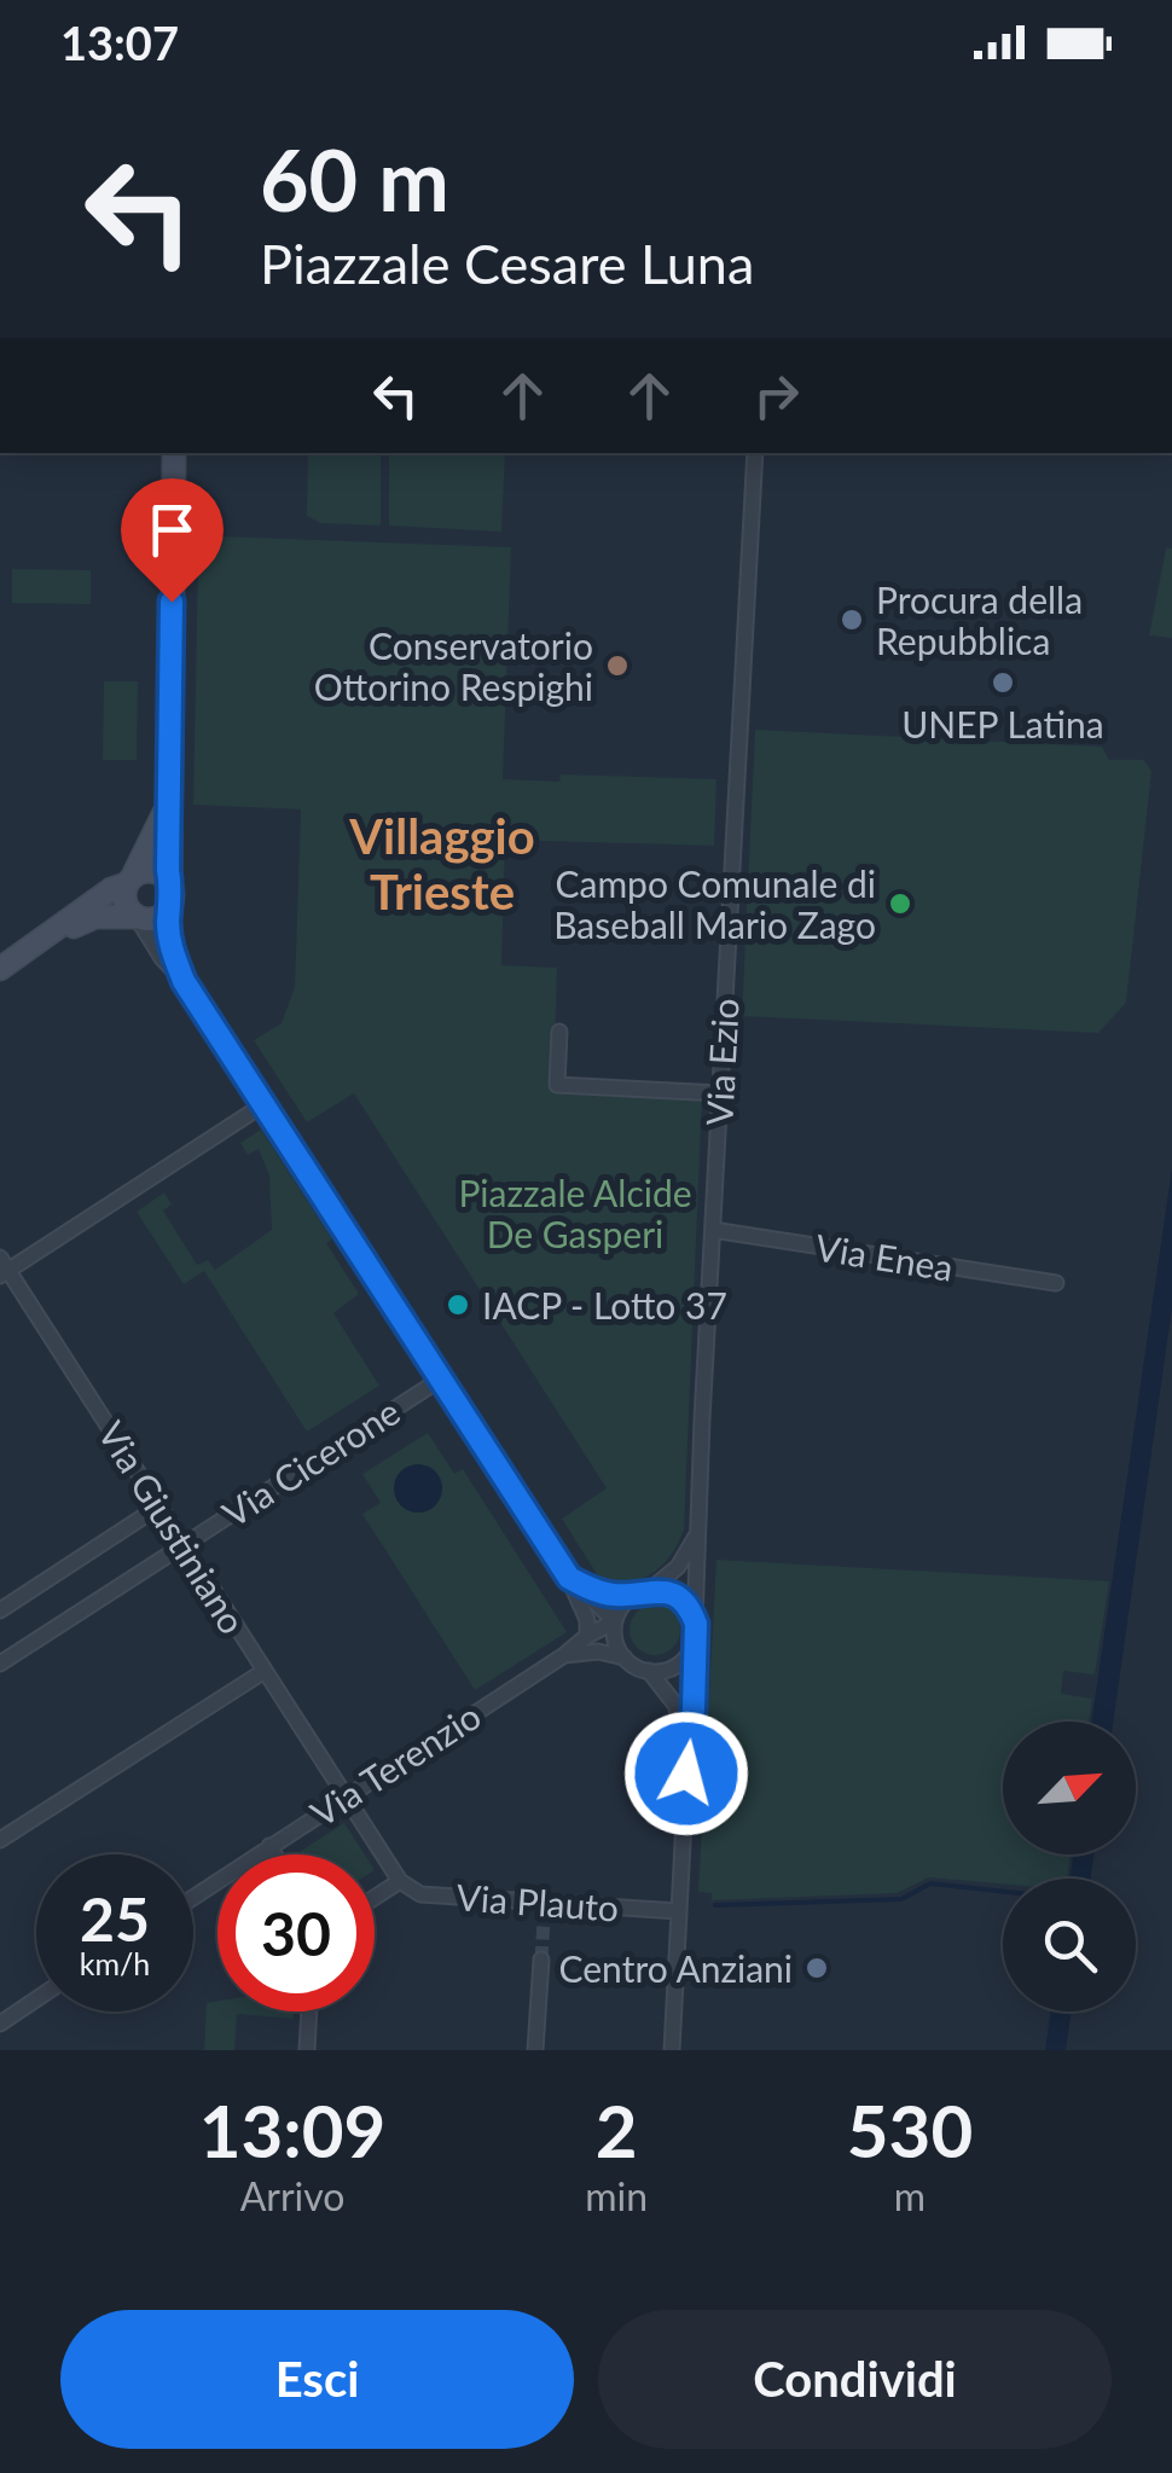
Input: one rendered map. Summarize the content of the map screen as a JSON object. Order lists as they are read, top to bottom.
{
  "streets": {
    "street": [
      "Via Ezio",
      "Via Enea",
      "Via Cicerone",
      "Via Giustiniano",
      "Via Terenzio",
      "Via Plauto"
    ]
  },
  "crossings": [
    ["Via Ezio", "Via Enea"],
    ["Via Ezio", "Via Terenzio"],
    ["Via Cicerone", "Via Giustiniano"],
    ["Via Giustiniano", "Via Terenzio"],
    ["Via Giustiniano", "Via Plauto"]
  ],
  "districts": ["Villaggio Trieste"],
  "parks": ["Piazzale Alcide De Gasperi"],
  "places": [
    "Procura della Repubblica",
    "Conservatorio Ottorino Respighi",
    "UNEP Latina",
    "Campo Comunale di Baseball Mario Zago",
    "IACP - Lotto 37",
    "Centro Anziani"
  ],
  "north": "top right",
  "page": {
    "status": "13:07",
    "turn": ["60 m", "Piazzale Cesare Luna"],
    "speed": "25 km/h",
    "limit": "30",
    "eta": [
      "13:09",
      "Arrivo",
      "2",
      "min",
      "530",
      "m"
    ],
    "buttons": ["Esci", "Condividi"]
  }
}
